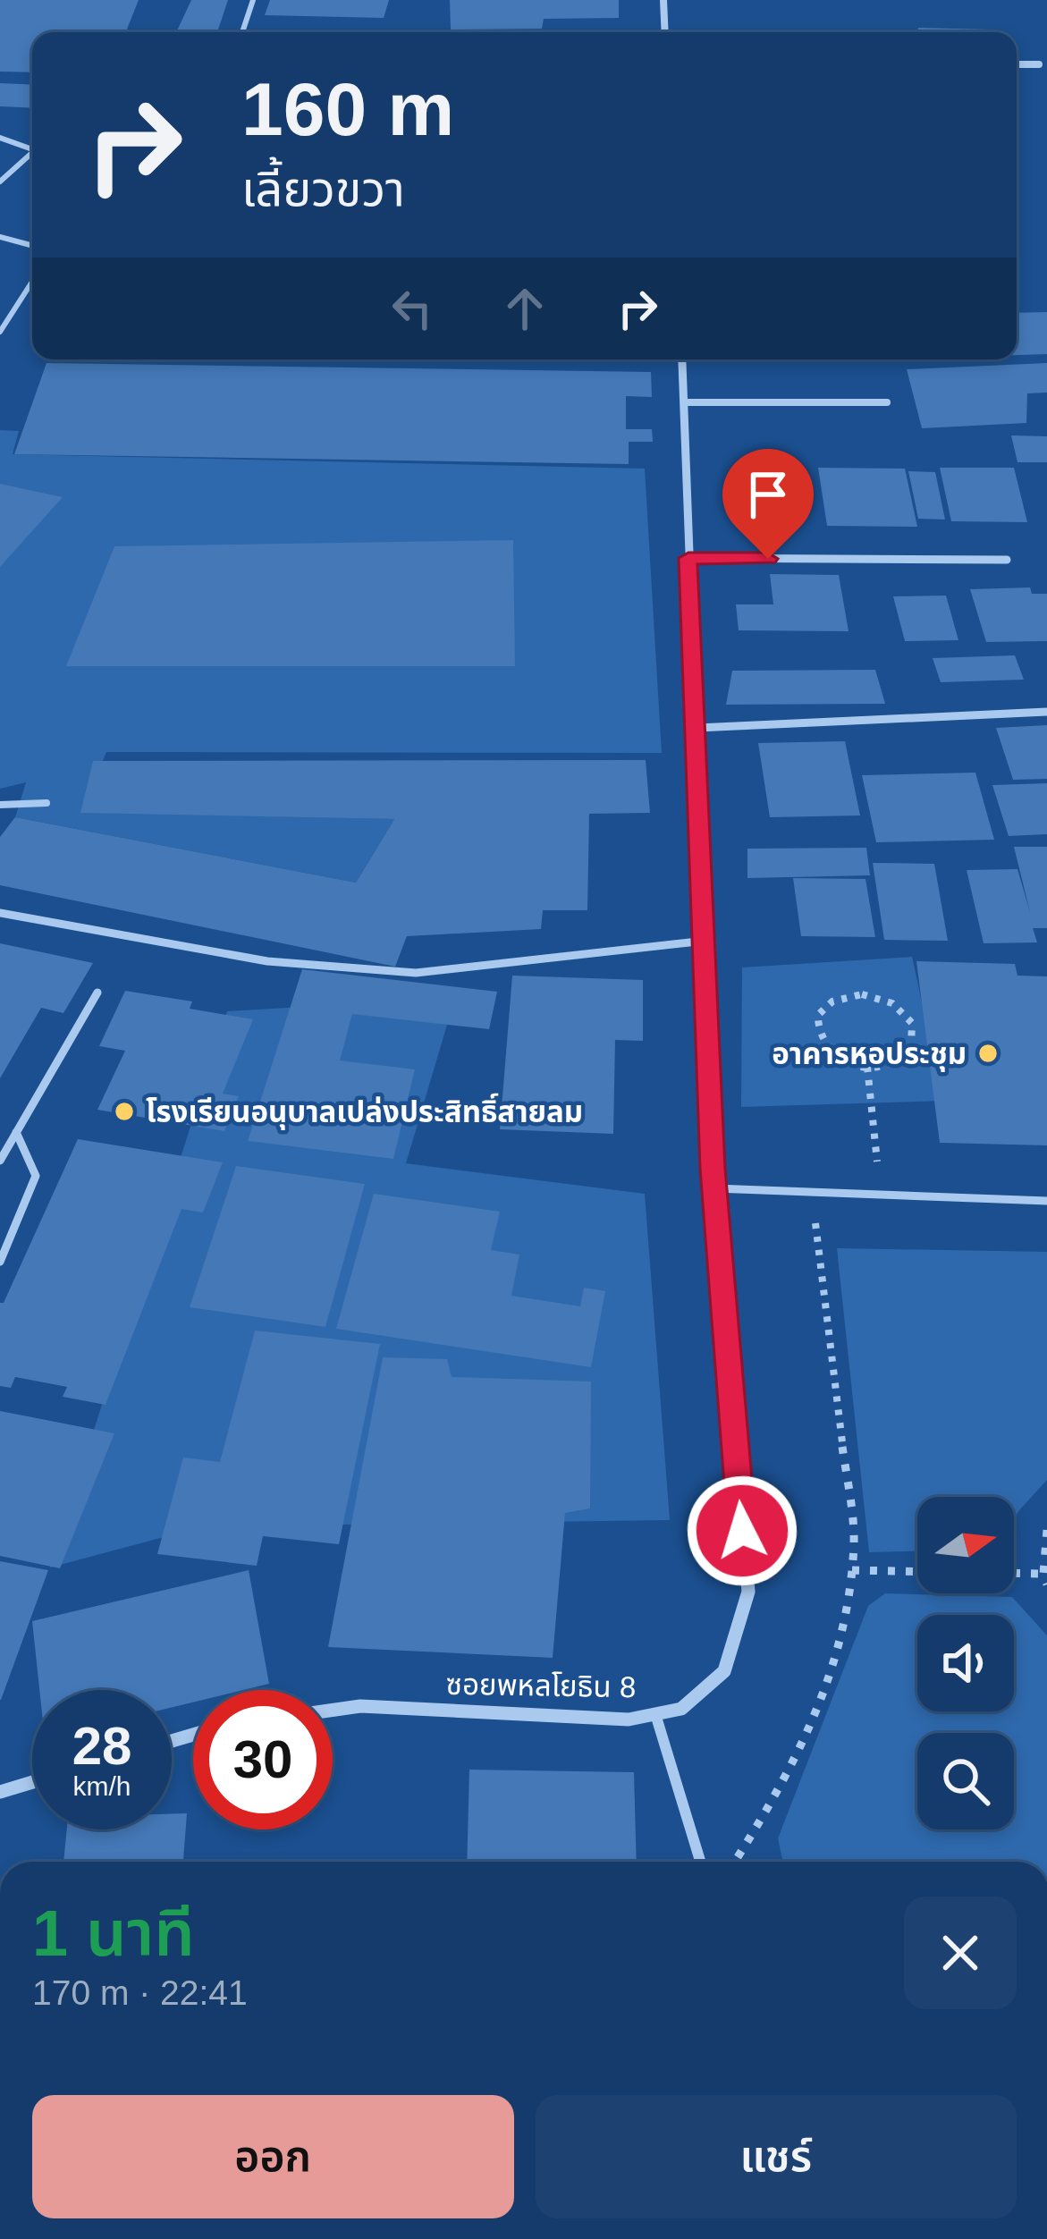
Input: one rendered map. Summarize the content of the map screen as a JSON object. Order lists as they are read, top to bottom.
{
  "streets": {
    "street": ["ซอยพหลโยธิน 8"]
  },
  "places": ["อาคารหอประชุม", "โรงเรียนอนุบาลเปล่งประสิทธิ์สายลม"],
  "north": "right",
  "page": {
    "turn": ["160 m", "เลี้ยวขวา"],
    "speed": "28 km/h",
    "limit": "30",
    "heading": ["1 นาที", "170 m · 22:41"],
    "buttons": ["ออก", "แชร์"]
  }
}
